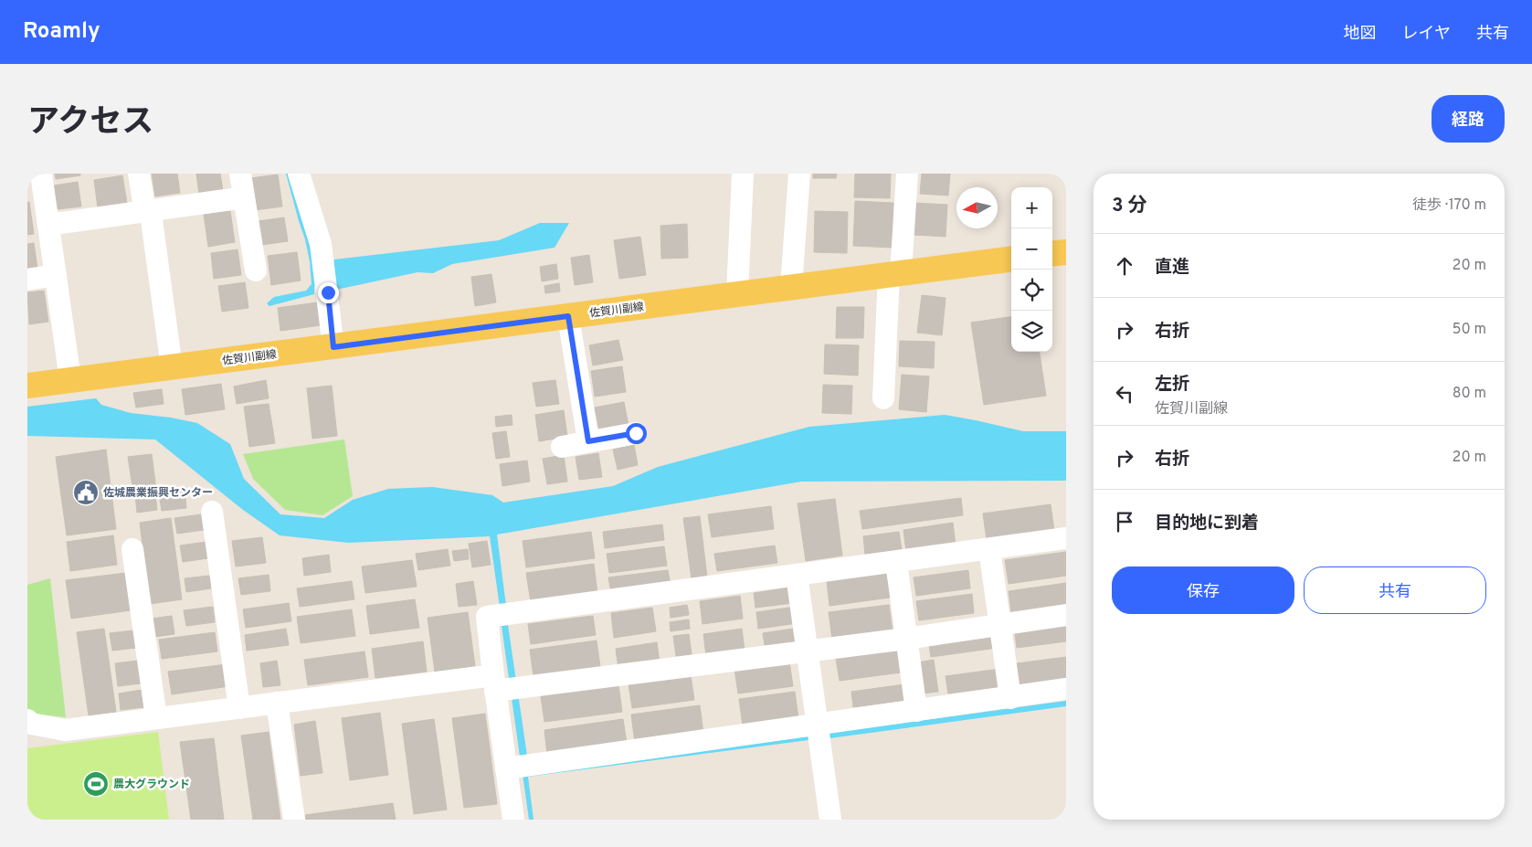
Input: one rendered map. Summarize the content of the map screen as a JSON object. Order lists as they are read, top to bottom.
{
  "streets": {
    "main road": ["佐賀川副線"]
  },
  "places": {
    "public building": ["佐城農業振興センター"],
    "sports": ["農大グラウンド"]
  },
  "north": "left",
  "page": {
    "header": "Roamly",
    "nav": ["地図", "レイヤ", "共有"],
    "title": "アクセス",
    "buttons": [
      "経路",
      ["保存", "共有"]
    ],
    "heading": ["3 分", "徒歩 · 170 m"],
    "map_buttons": ["+", "−"],
    "list": [
      ["直進", "20 m"],
      ["右折", "50 m"],
      ["左折", "佐賀川副線", "80 m"],
      ["右折", "20 m"],
      "目的地に到着"
    ]
  }
}
